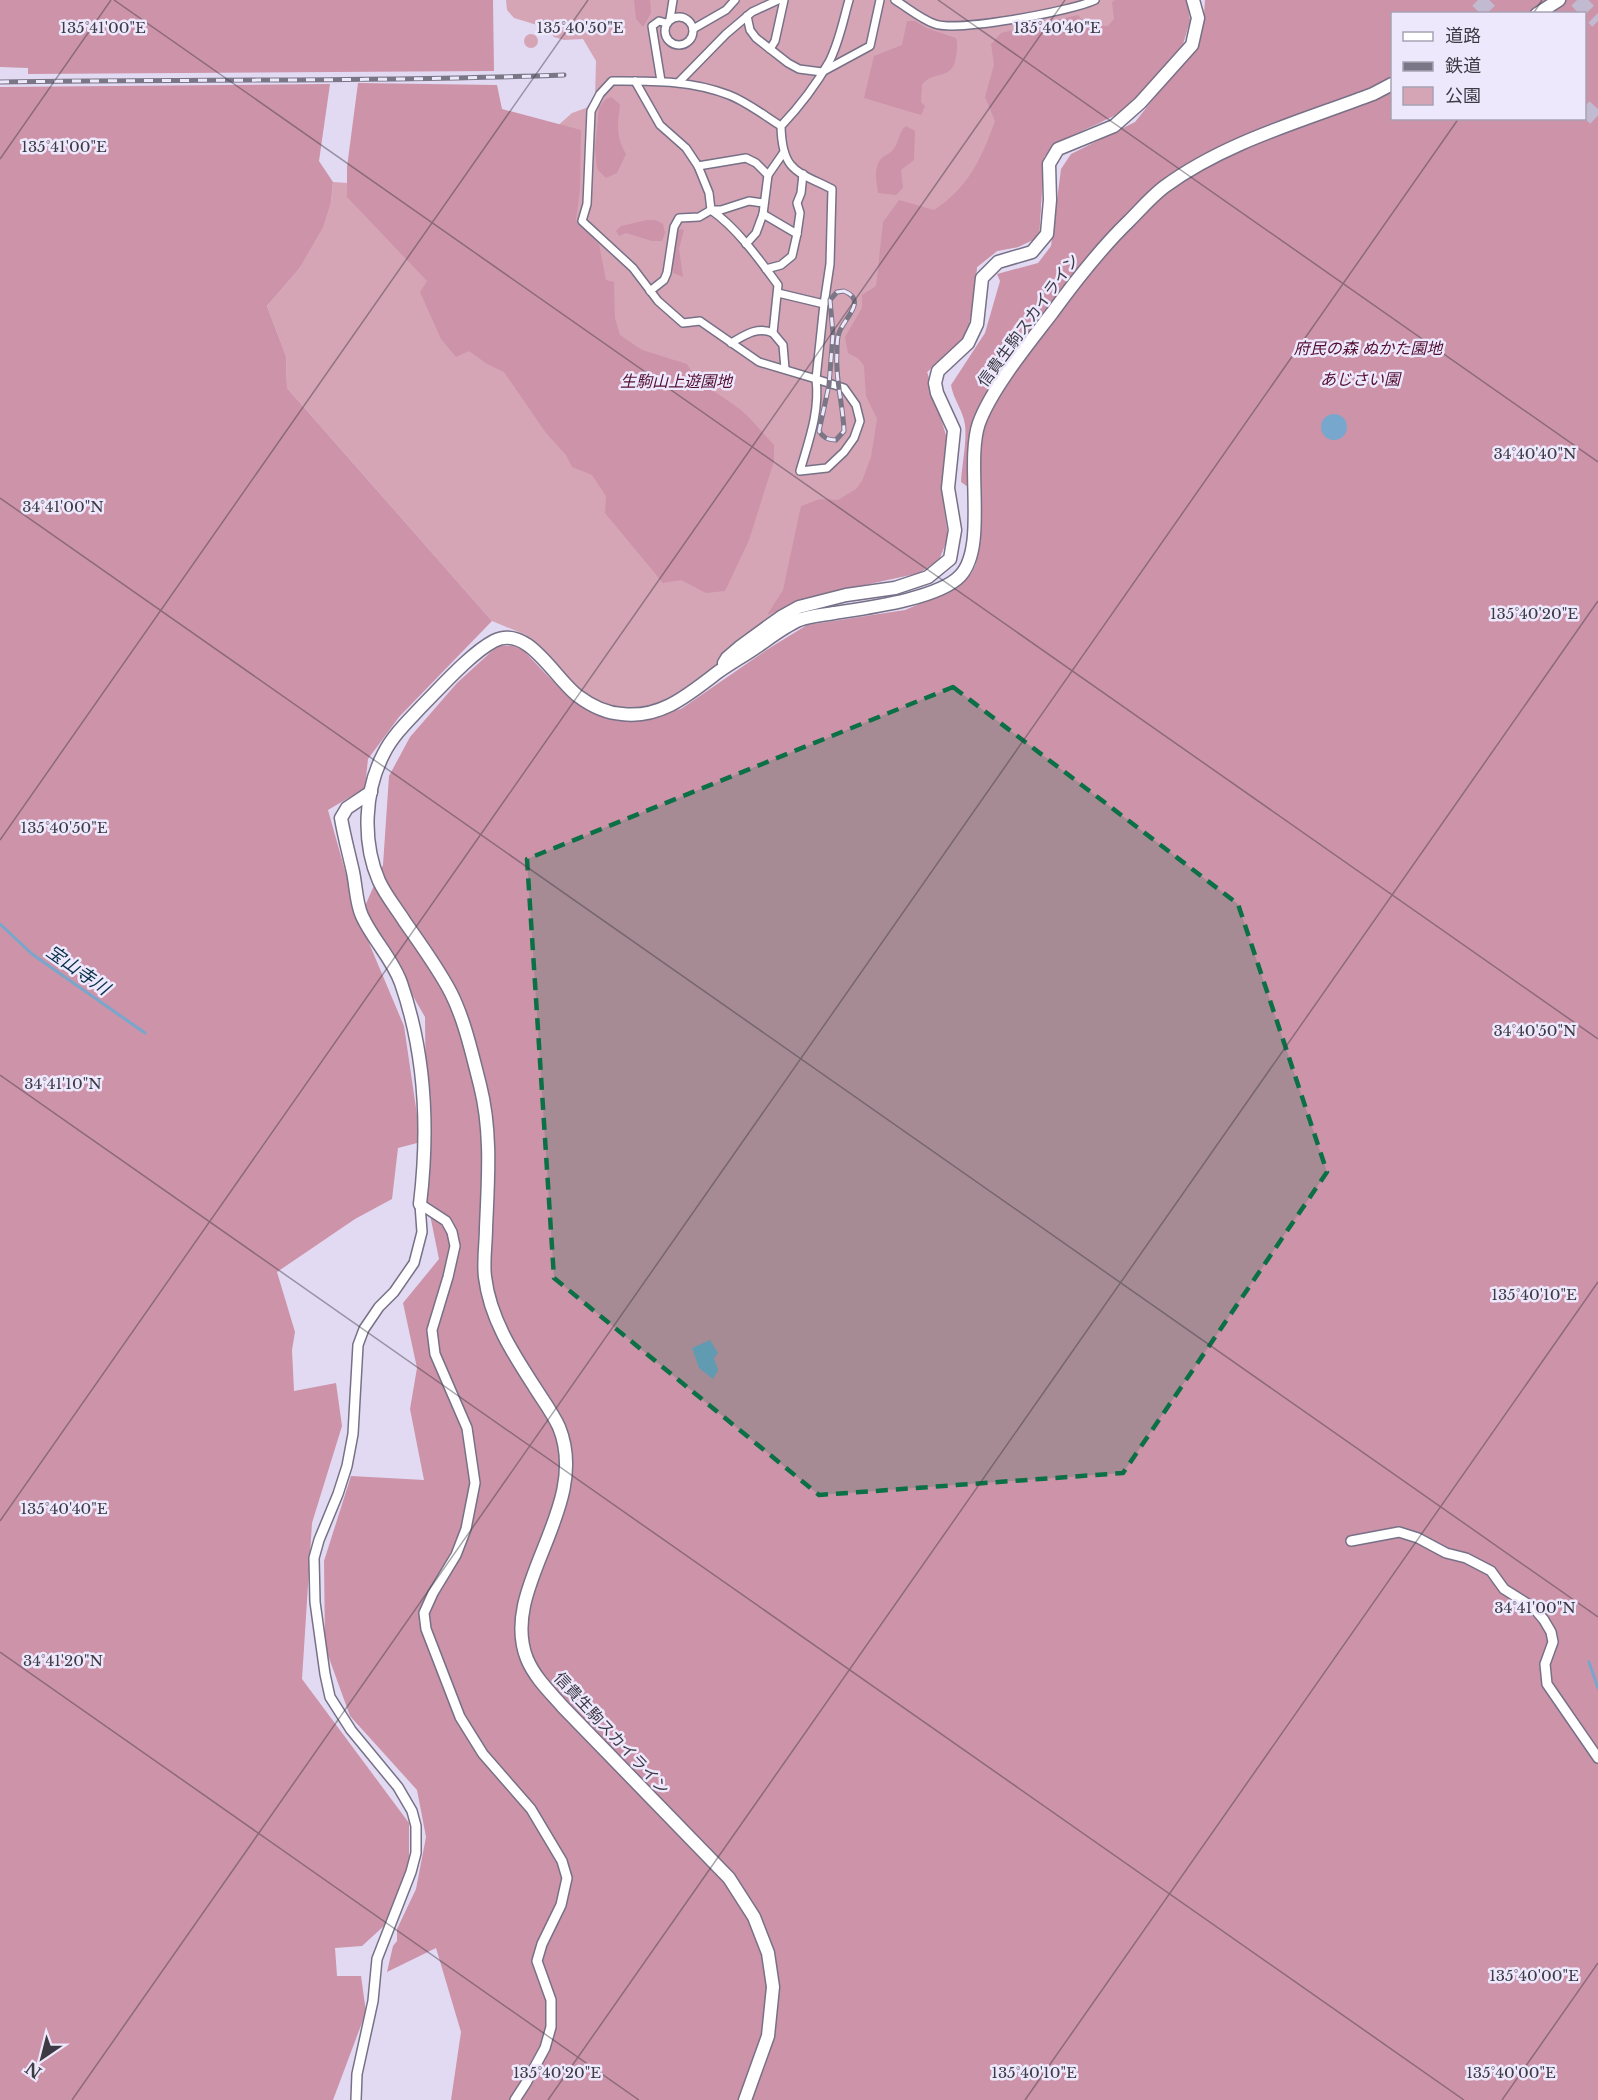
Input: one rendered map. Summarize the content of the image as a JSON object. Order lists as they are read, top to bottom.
{
  "streets": {
    "street": ["信貴生駒スカイライン"]
  },
  "water": ["宝山寺川"],
  "parks": ["府民の森 ぬかた園地", "あじさい園", "生駒山上遊園地"],
  "legend": ["道路", "鉄道", "公園"],
  "north": "bottom left",
  "coordinates": [
    "135°41'00\"E",
    "135°40'50\"E",
    "135°40'40\"E",
    "34°40'40\"N",
    "34°41'00\"N",
    "135°40'20\"E",
    "34°40'50\"N",
    "34°41'10\"N",
    "135°40'10\"E",
    "34°41'20\"N",
    "135°40'00\"E"
  ]
}
